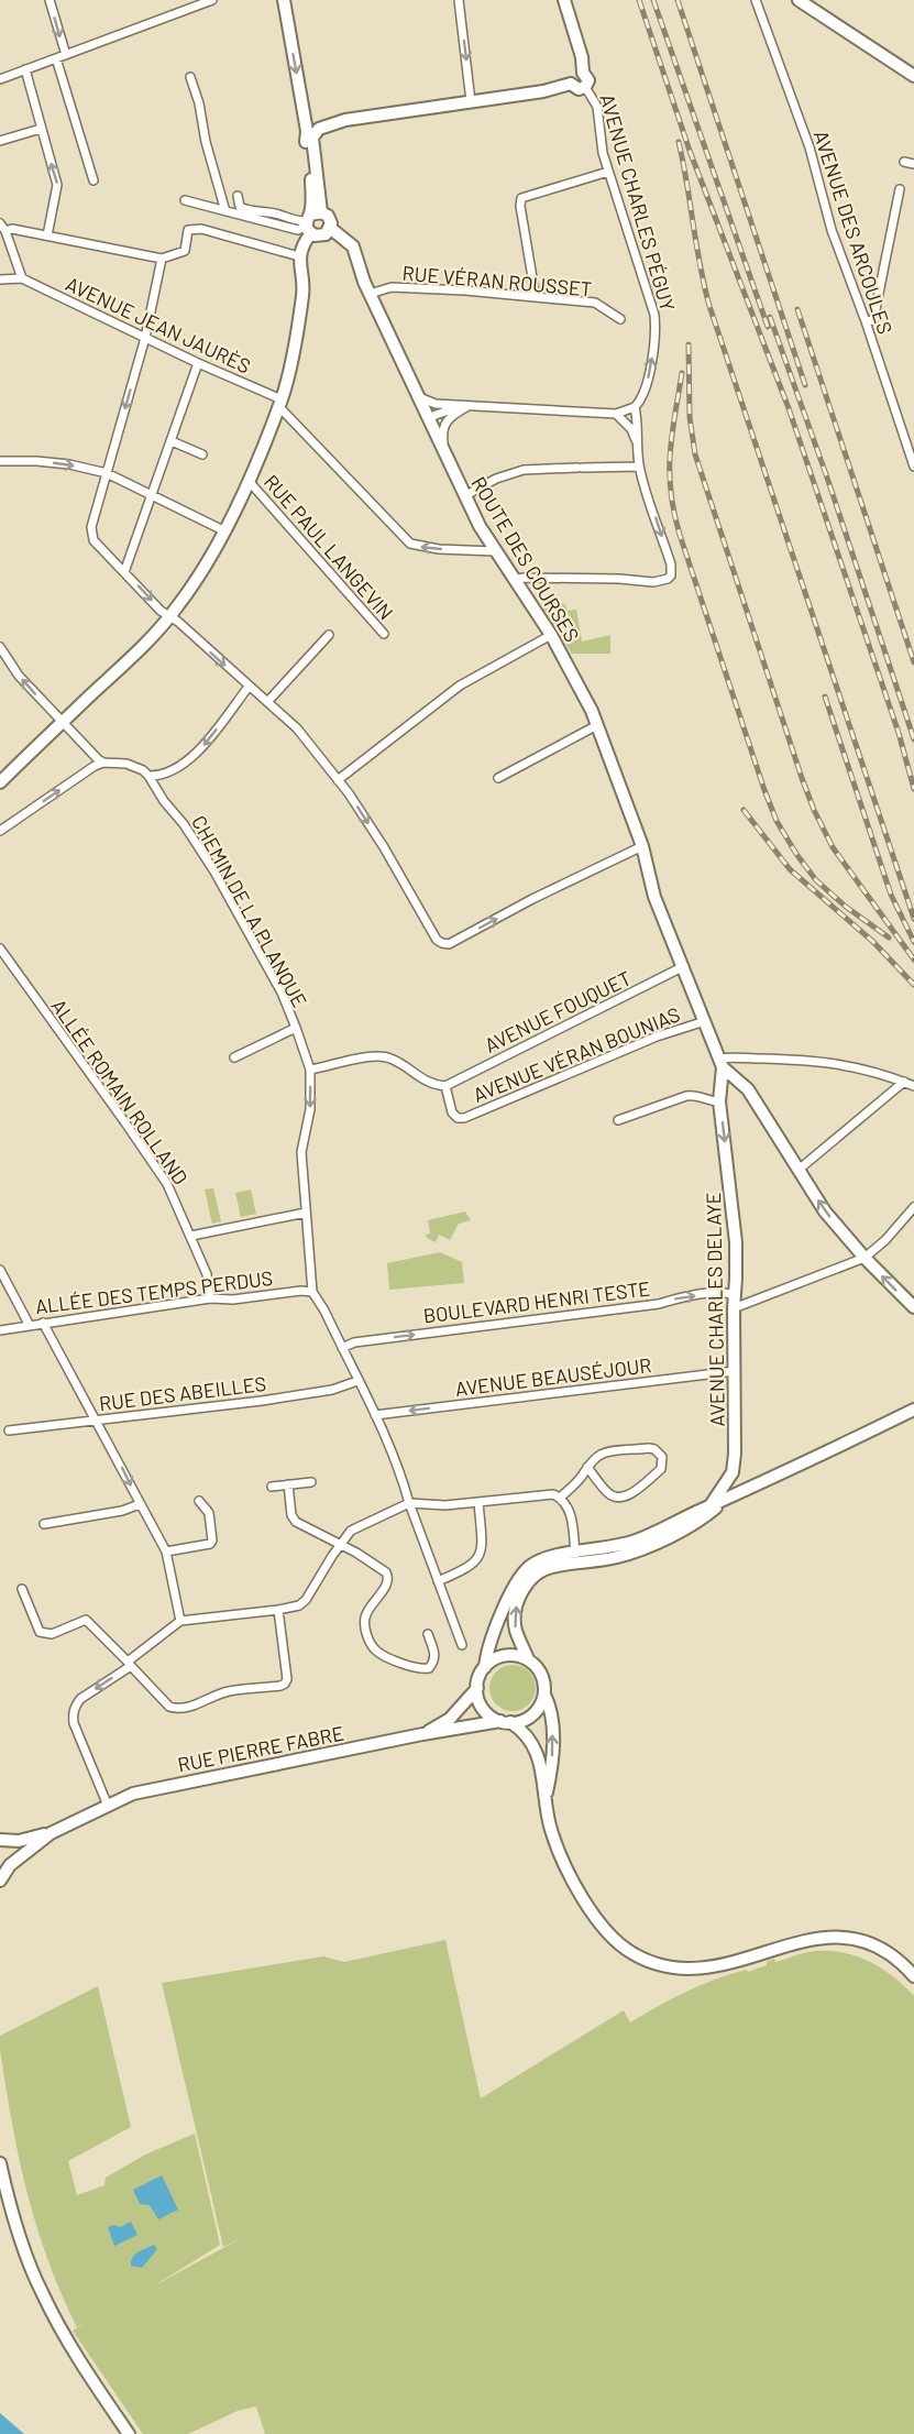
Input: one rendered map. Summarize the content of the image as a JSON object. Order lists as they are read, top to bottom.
{
  "streets": {
    "street": [
      "AVENUE CHARLES PÉGUY",
      "AVENUE DES ARCOULES",
      "RUE VÉRAN ROUSSET",
      "AVENUE JEAN JAURÈS",
      "RUE PAUL LANGEVIN",
      "ROUTE DES COURSES",
      "CHEMIN DE LA PLANQUE",
      "AVENUE FOUQUET",
      "AVENUE VÉRAN BOUNIAS",
      "ALLÉE ROMAIN ROLLAND",
      "ALLÉE DES TEMPS PERDUS",
      "BOULEVARD HENRI TESTE",
      "AVENUE CHARLES DELAYE",
      "AVENUE BEAUSÉJOUR",
      "RUE DES ABEILLES",
      "RUE PIERRE FABRE"
    ]
  },
  "crossings": [
    ["AVENUE CHARLES PÉGUY", "ROUTE DES COURSES"],
    ["RUE VÉRAN ROUSSET", "ROUTE DES COURSES"],
    ["ROUTE DES COURSES", "AVENUE FOUQUET"],
    ["ROUTE DES COURSES", "AVENUE VÉRAN BOUNIAS"],
    ["ROUTE DES COURSES", "AVENUE CHARLES DELAYE"],
    ["CHEMIN DE LA PLANQUE", "ALLÉE DES TEMPS PERDUS"],
    ["AVENUE FOUQUET", "AVENUE VÉRAN BOUNIAS"],
    ["ALLÉE ROMAIN ROLLAND", "ALLÉE DES TEMPS PERDUS"],
    ["BOULEVARD HENRI TESTE", "AVENUE CHARLES DELAYE"],
    ["AVENUE CHARLES DELAYE", "AVENUE BEAUSÉJOUR"]
  ],
  "one_way": ["BOULEVARD HENRI TESTE", "AVENUE CHARLES DELAYE", "AVENUE BEAUSÉJOUR"]
}
